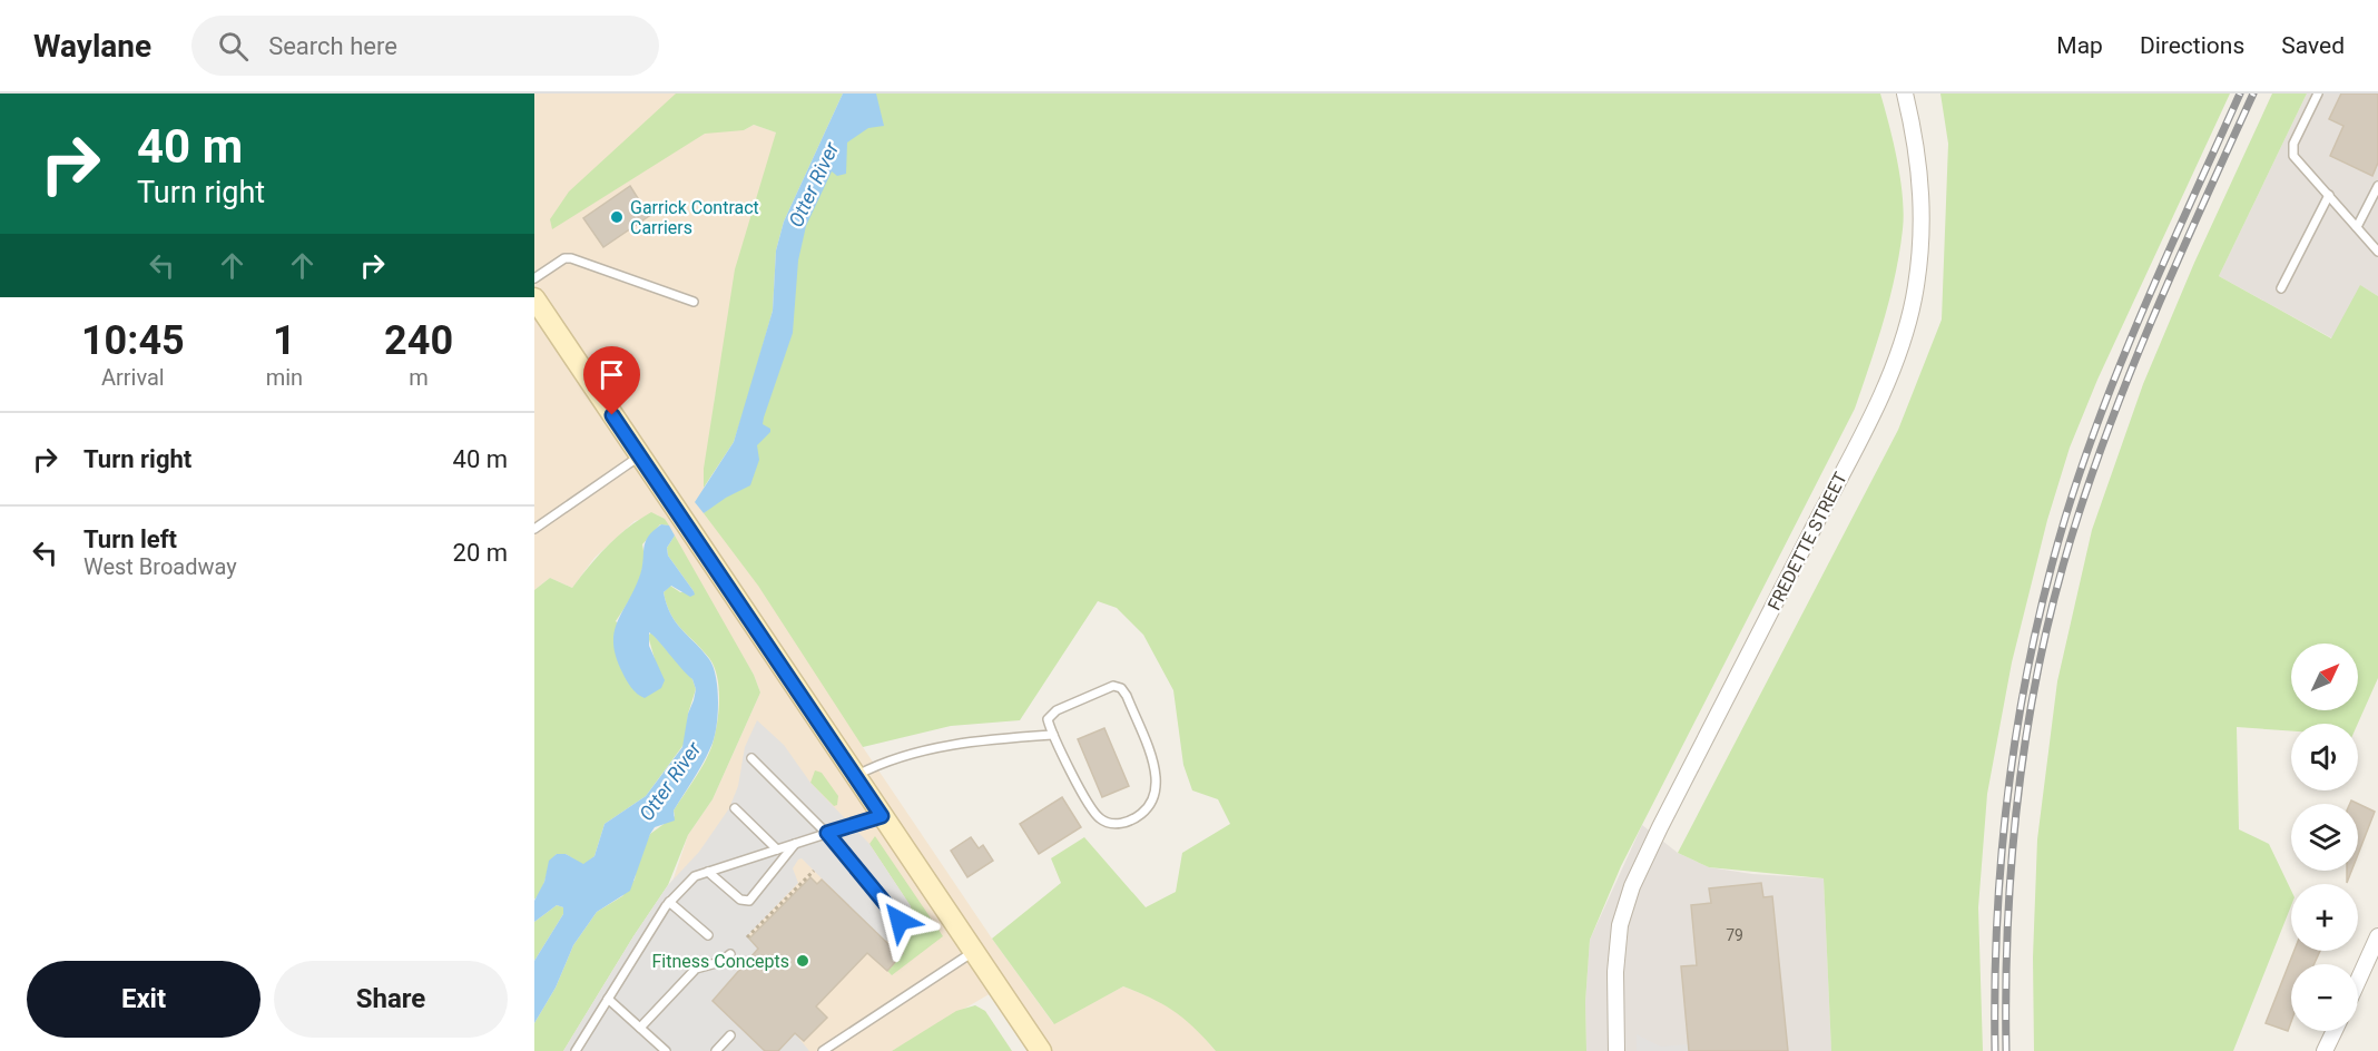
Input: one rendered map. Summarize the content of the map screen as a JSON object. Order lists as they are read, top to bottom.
{
  "streets": {
    "street": ["FREDETTE STREET"]
  },
  "water": ["Otter River"],
  "places": ["Garrick Contract Carriers", "Fitness Concepts"],
  "house_numbers": ["79"],
  "north": "top right",
  "page": {
    "header": "Waylane",
    "search": "Search here",
    "nav": ["Map", "Directions", "Saved"],
    "turn": ["40 m", "Turn right"],
    "eta": [
      "10:45",
      "Arrival",
      "1",
      "min",
      "240",
      "m"
    ],
    "list": [
      {
        "name": "Turn right",
        "value": "40 m"
      },
      {
        "name": "Turn left",
        "note": "West Broadway",
        "value": "20 m"
      }
    ],
    "map_buttons": ["+", "−"],
    "buttons": ["Exit", "Share"]
  }
}
